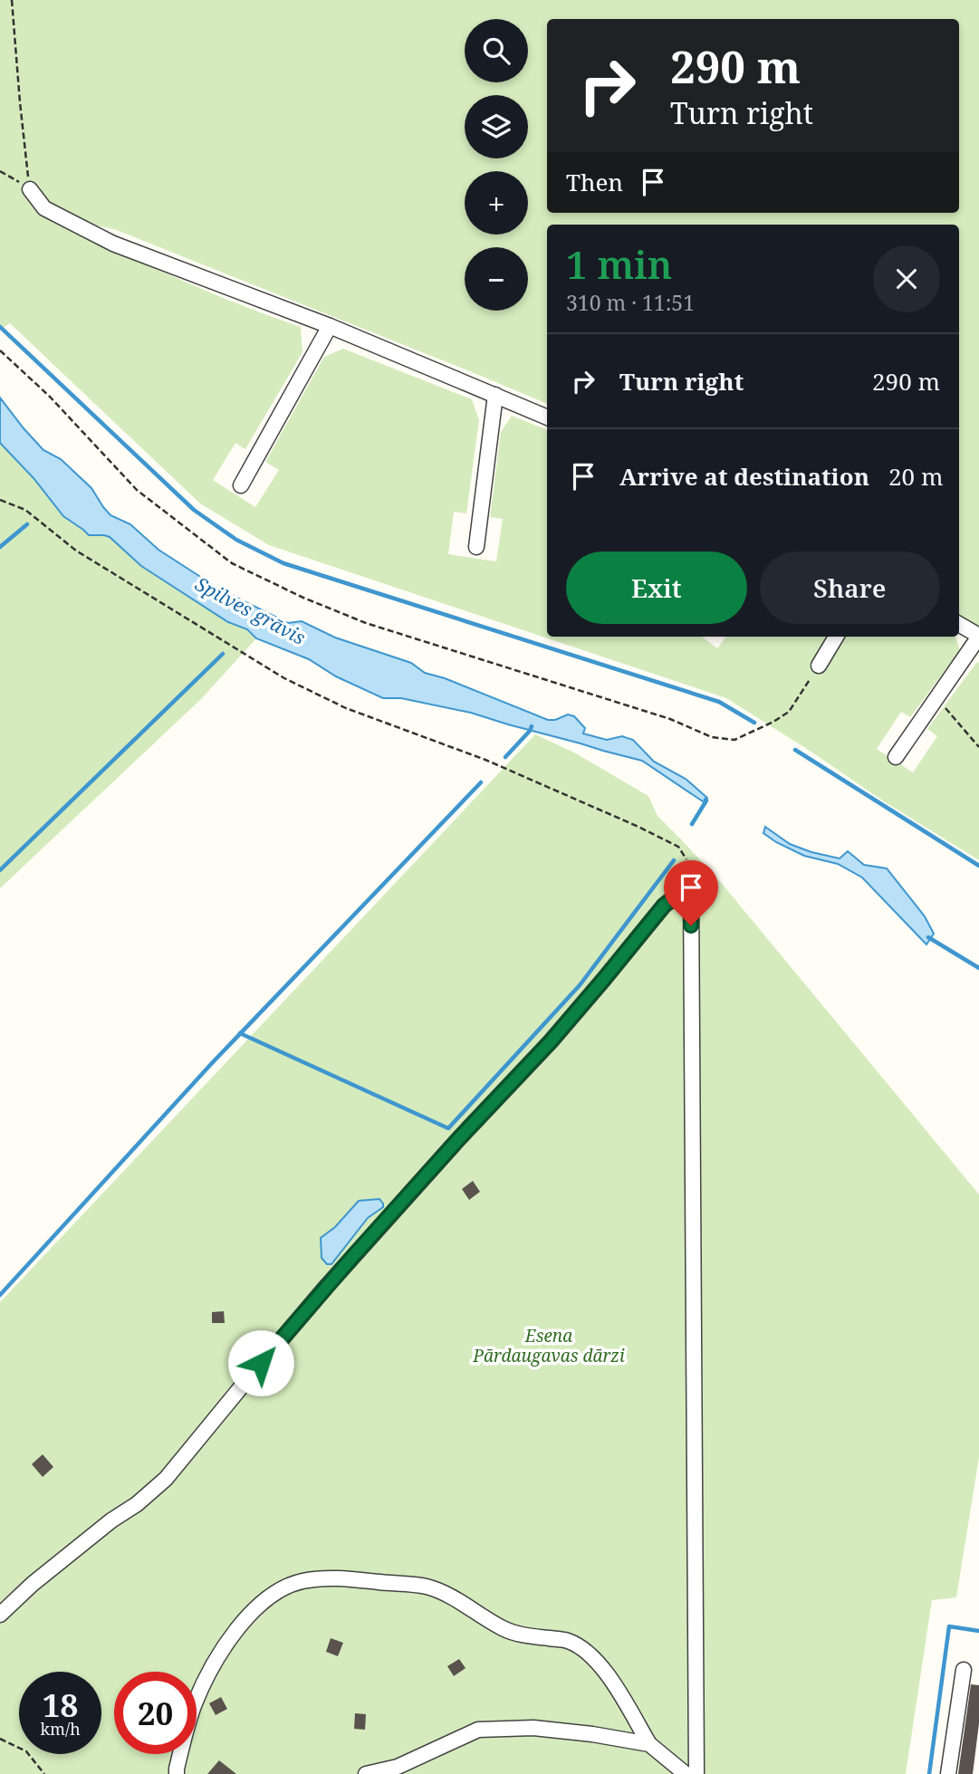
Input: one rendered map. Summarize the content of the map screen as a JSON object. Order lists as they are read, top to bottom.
{
  "water": ["Spilves grāvis"],
  "parks": ["Esena Pārdaugavas dārzi"],
  "page": {
    "map_buttons": ["+", "−"],
    "turn": ["290 m", "Turn right"],
    "then": "Then",
    "heading": ["1 min", "310 m · 11:51"],
    "list": [
      {
        "name": "Turn right",
        "value": "290 m"
      },
      {
        "name": "Arrive at destination",
        "value": "20 m"
      }
    ],
    "buttons": ["Exit", "Share"],
    "speed": "18 km/h",
    "limit": "20"
  }
}
